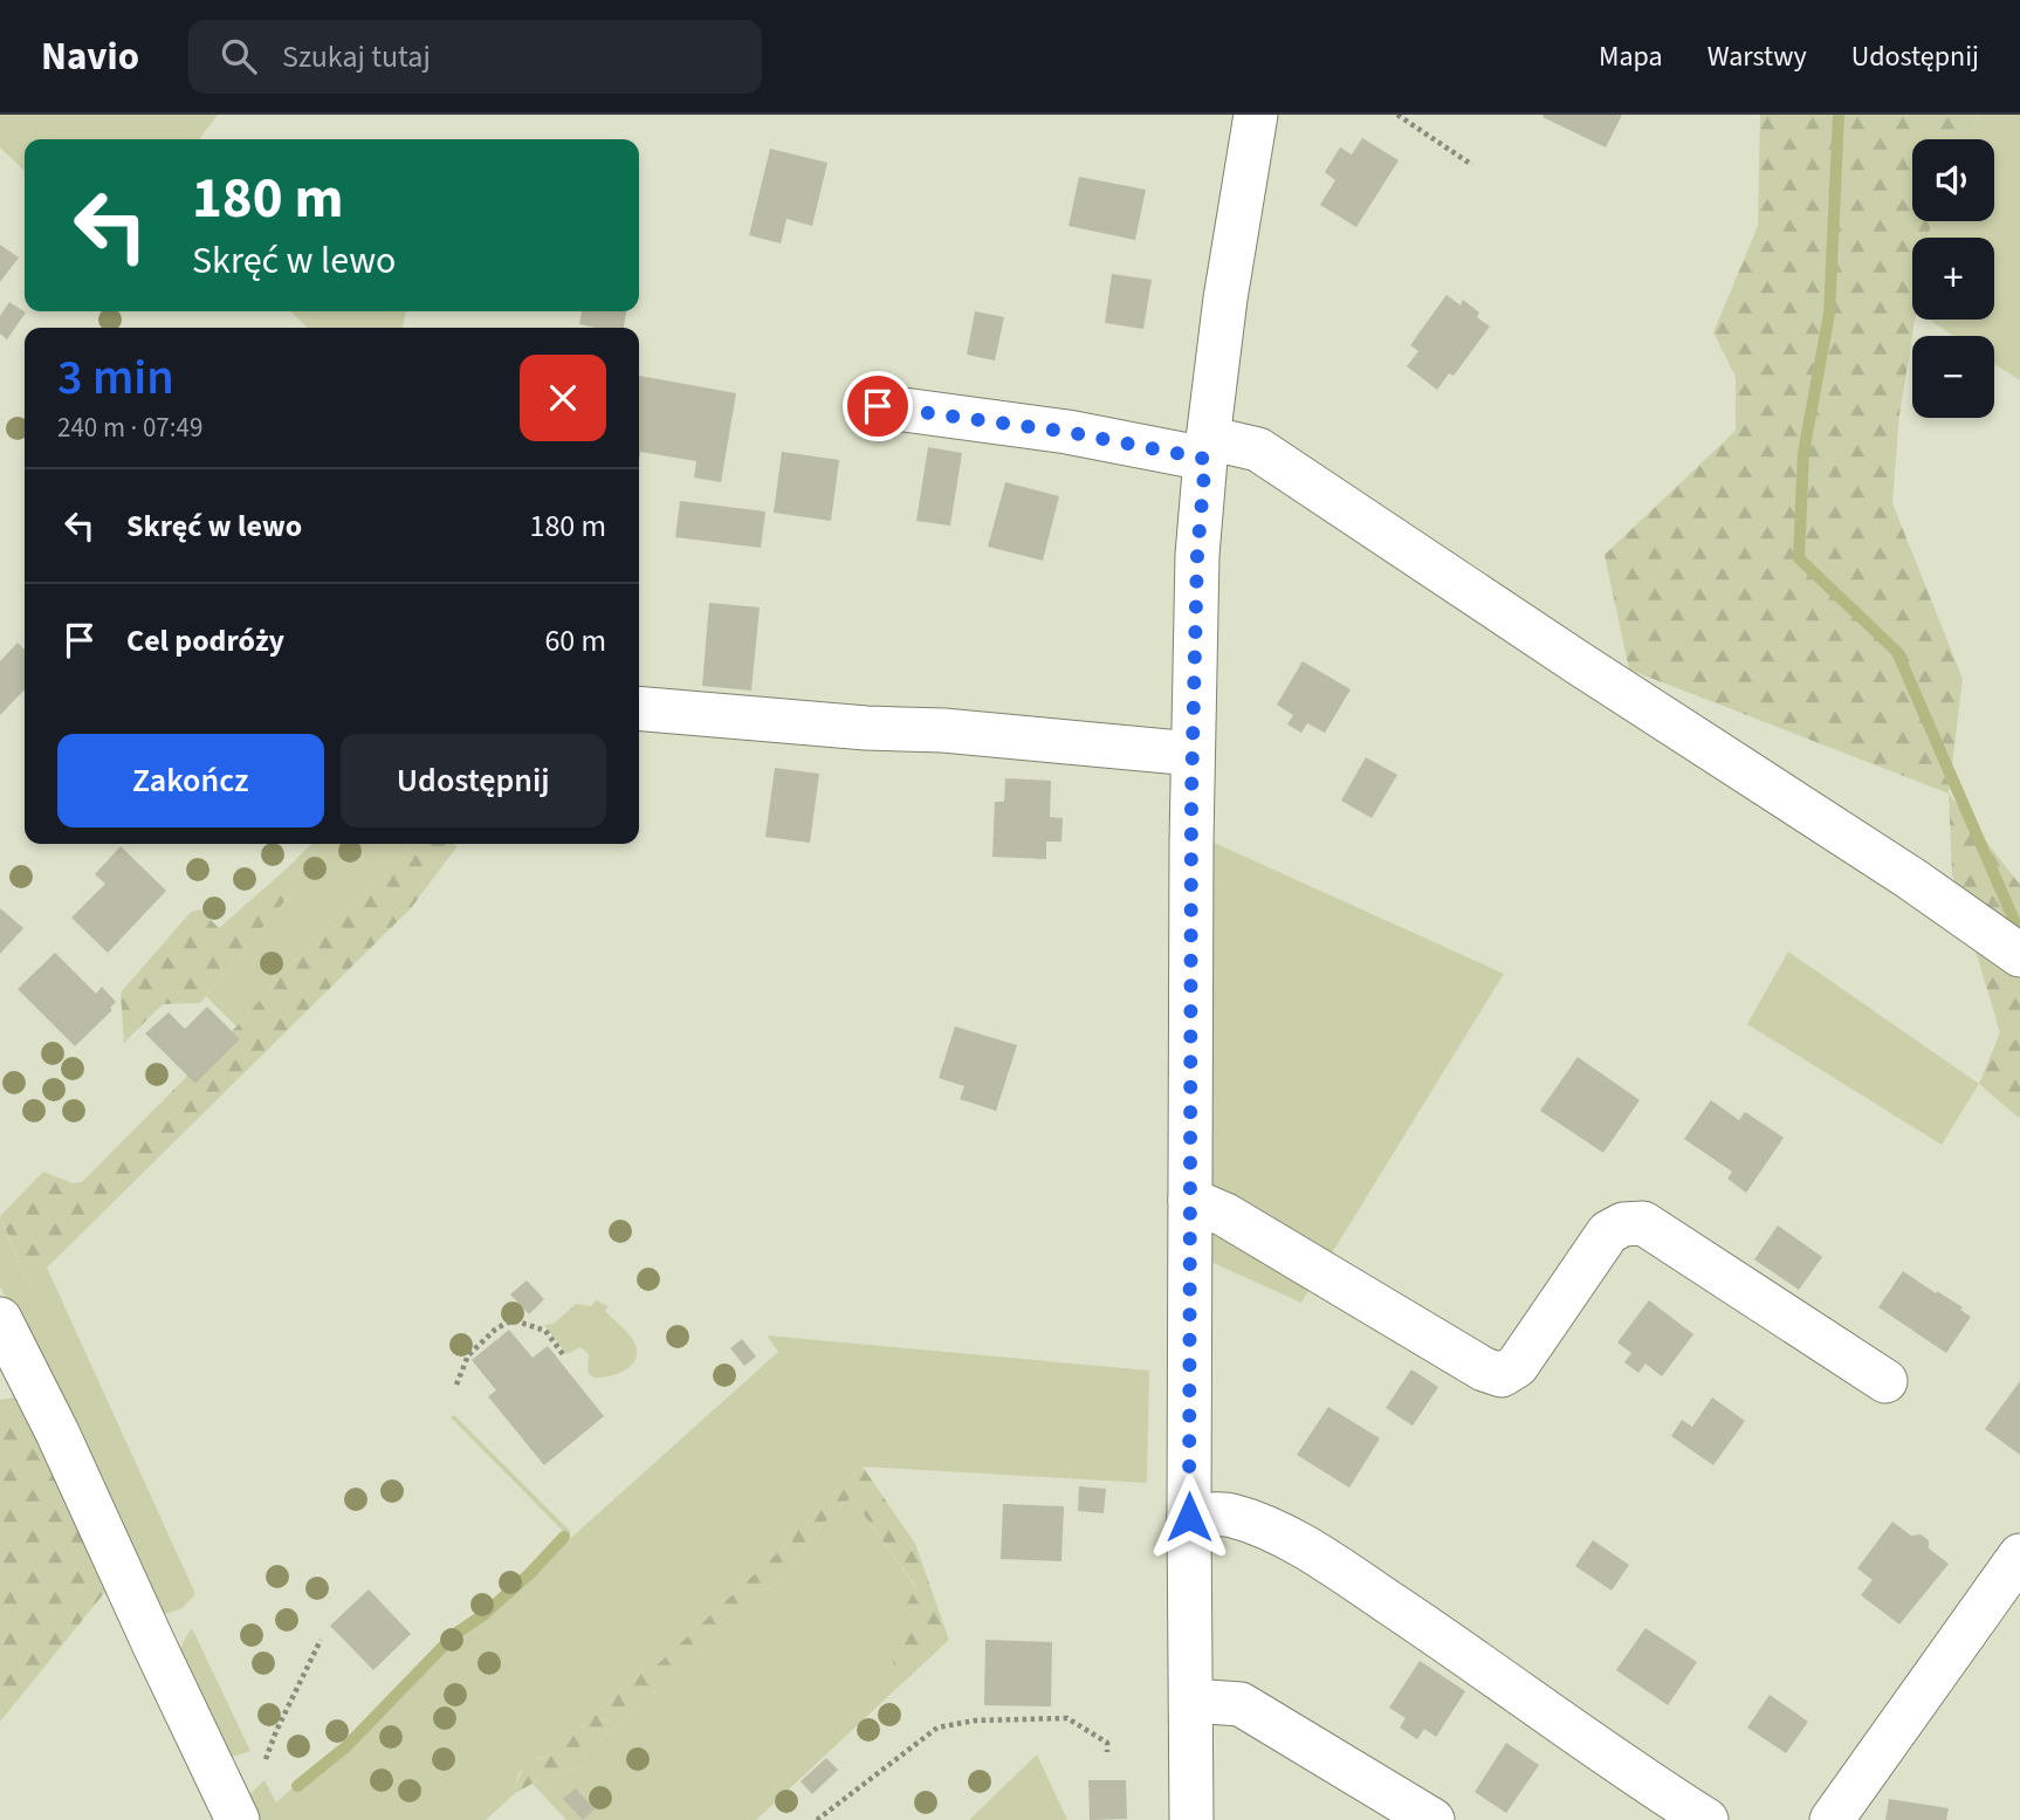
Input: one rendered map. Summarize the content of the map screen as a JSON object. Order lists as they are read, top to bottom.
{
  "page": {
    "header": "Navio",
    "search": "Szukaj tutaj",
    "nav": ["Mapa", "Warstwy", "Udostępnij"],
    "map_buttons": ["+", "−"],
    "turn": ["180 m", "Skręć w lewo"],
    "heading": ["3 min", "240 m · 07:49"],
    "list": [
      {
        "name": "Skręć w lewo",
        "value": "180 m"
      },
      {
        "name": "Cel podróży",
        "value": "60 m"
      }
    ],
    "buttons": ["Zakończ", "Udostępnij"]
  }
}
